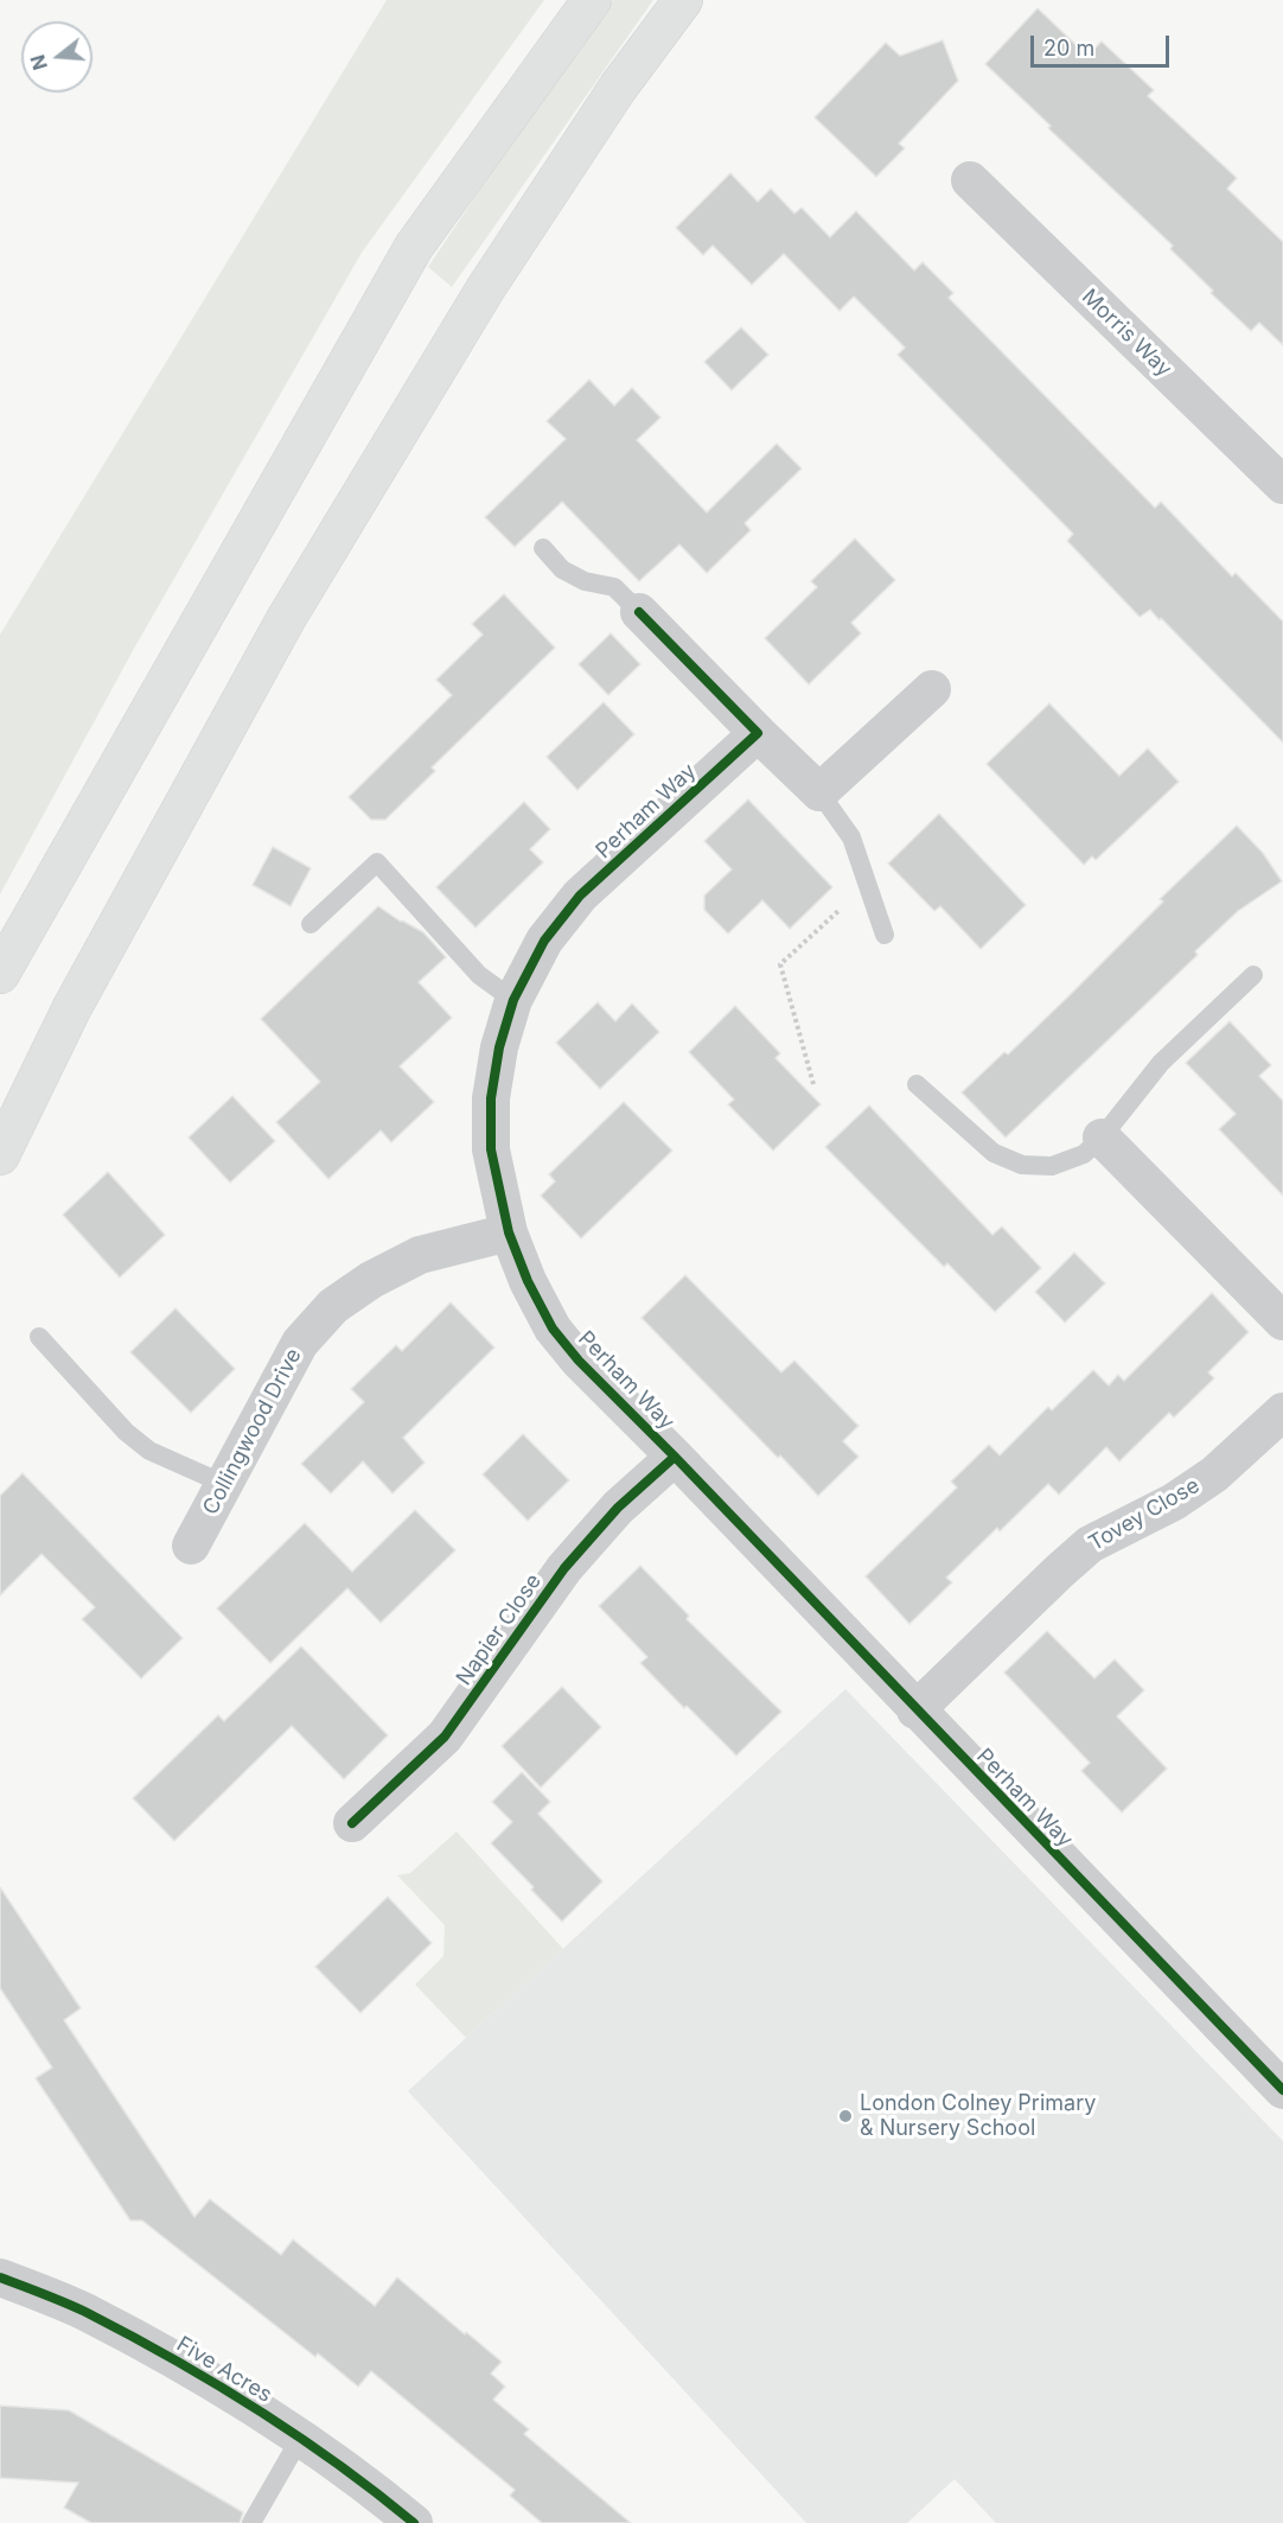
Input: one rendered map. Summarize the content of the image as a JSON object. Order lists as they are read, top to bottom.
{
  "streets": {
    "street": [
      "Morris Way",
      "Perham Way",
      "Collingwood Drive",
      "Tovey Close",
      "Napier Close",
      "Five Acres"
    ]
  },
  "crossings": [
    ["Perham Way", "Collingwood Drive"],
    ["Perham Way", "Tovey Close"],
    ["Perham Way", "Napier Close"]
  ],
  "places": ["London Colney Primary & Nursery School"],
  "scale_bar": "20 m",
  "north": "left"
}
